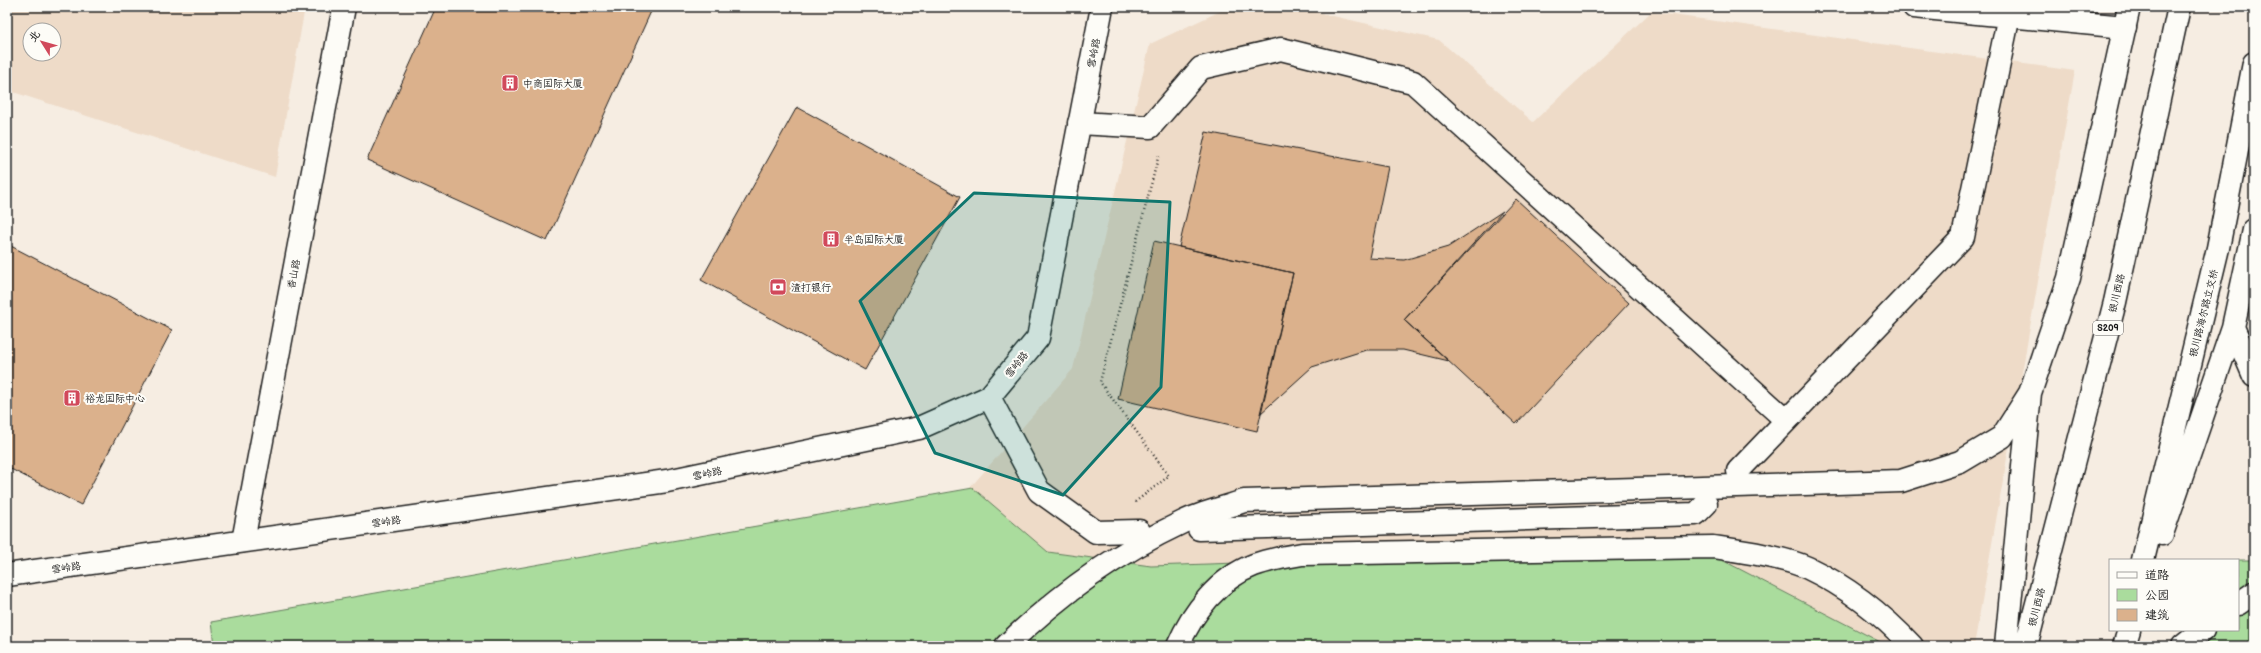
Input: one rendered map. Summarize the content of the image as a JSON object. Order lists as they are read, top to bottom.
{
  "streets": {
    "street": [
      "雪岭路",
      "香山路",
      "银川西路",
      "银川路海尔路立交桥",
      "S209"
    ]
  },
  "crossings": [
    ["雪岭路", "香山路"]
  ],
  "places": {
    "building": ["中商国际大厦", "半岛国际大厦", "裕龙国际中心"],
    "bank": ["渣打银行"]
  },
  "legend": ["道路", "公园", "建筑"],
  "north": "top left"
}
